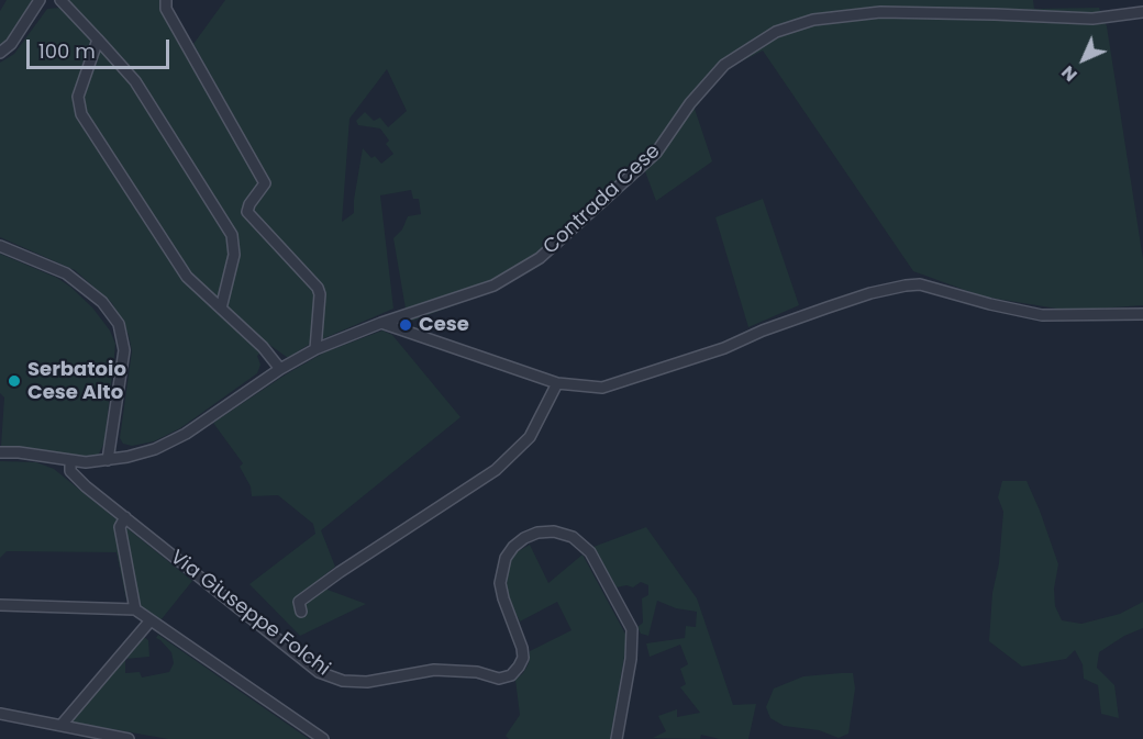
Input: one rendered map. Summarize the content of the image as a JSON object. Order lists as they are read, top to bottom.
{
  "streets": {
    "street": ["Contrada Cese", "Via Giuseppe Folchi"]
  },
  "crossings": [
    ["Contrada Cese", "Via Giuseppe Folchi"]
  ],
  "places": ["Cese", "Serbatoio Cese Alto"],
  "scale_bar": "100 m",
  "north": "bottom left"
}
